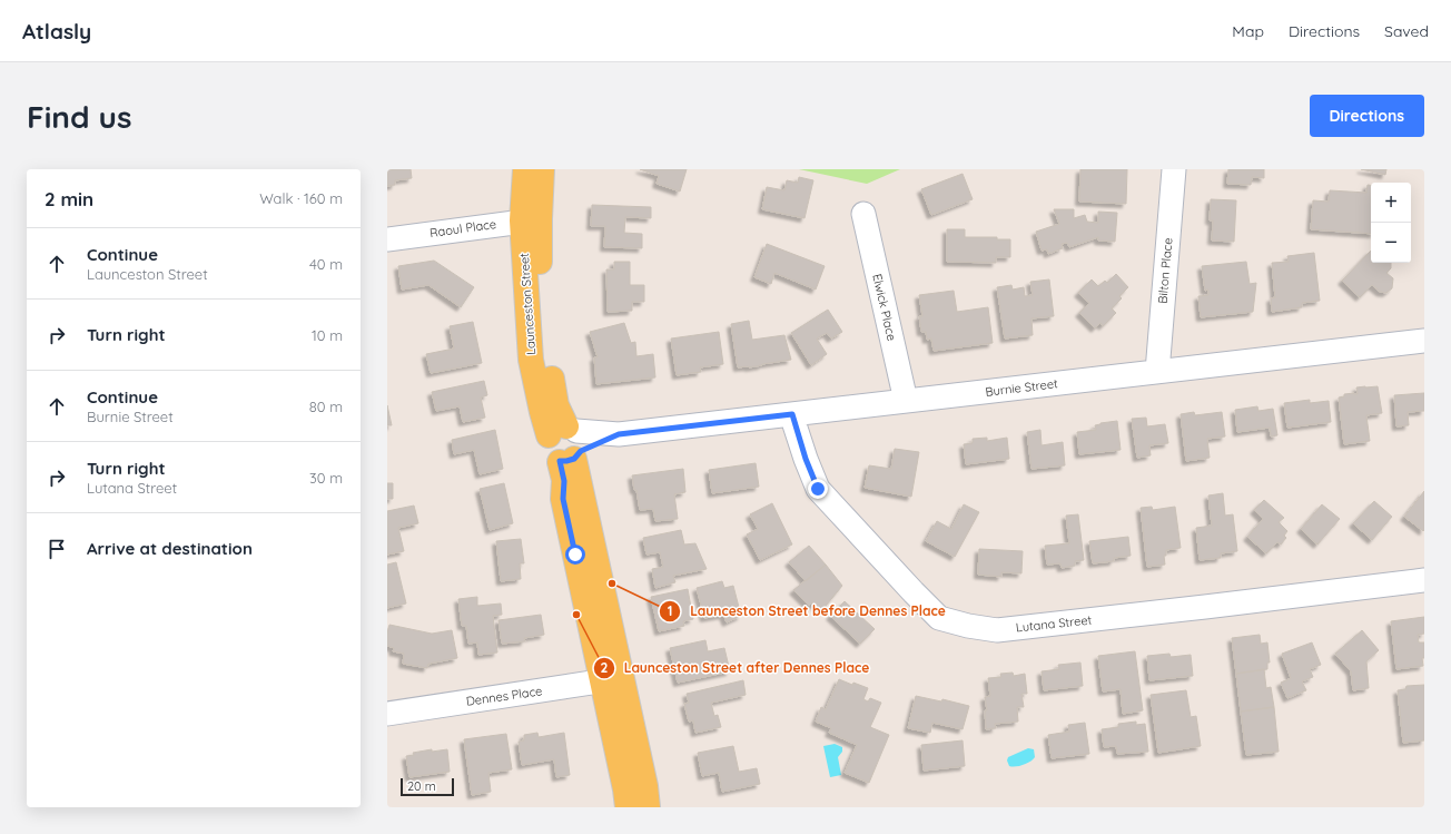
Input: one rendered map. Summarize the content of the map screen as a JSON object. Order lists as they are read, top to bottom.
{
  "streets": {
    "main road": ["Launceston Street"],
    "street": [
      "Raoul Place",
      "Bilton Place",
      "Elwick Place",
      "Burnie Street",
      "Lutana Street",
      "Dennes Place"
    ]
  },
  "crossings": [
    ["Raoul Place", "Launceston Street"],
    ["Bilton Place", "Burnie Street"],
    ["Launceston Street", "Burnie Street"],
    ["Launceston Street", "Dennes Place"],
    ["Elwick Place", "Burnie Street"],
    ["Burnie Street", "Lutana Street"]
  ],
  "places": ["Launceston Street before Dennes Place", "Launceston Street after Dennes Place"],
  "scale_bar": "20 m",
  "page": {
    "header": "Atlasly",
    "nav": ["Map", "Directions", "Saved"],
    "buttons": "Directions",
    "title": "Find us",
    "heading": ["2 min", "Walk · 160 m"],
    "map_buttons": ["+", "−"],
    "list": [
      ["Continue", "Launceston Street", "40 m"],
      ["Turn right", "10 m"],
      ["Continue", "Burnie Street", "80 m"],
      ["Turn right", "Lutana Street", "30 m"],
      "Arrive at destination"
    ],
    "scale": "20 m"
  }
}
